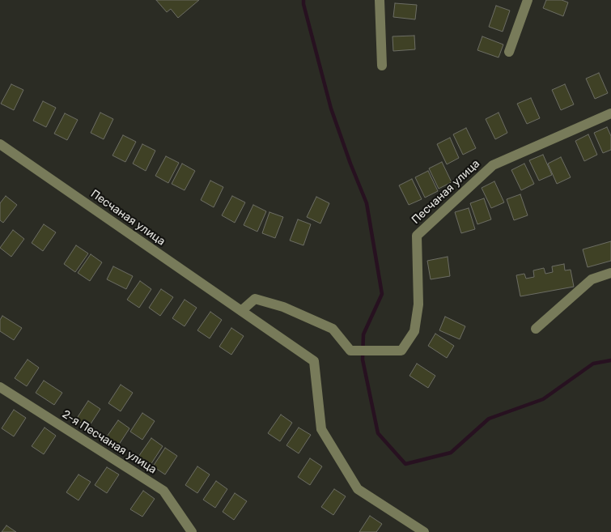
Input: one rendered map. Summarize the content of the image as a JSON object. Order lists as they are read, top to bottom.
{
  "streets": {
    "street": ["Песчаная улица", "2-я Песчаная улица"]
  }
}
